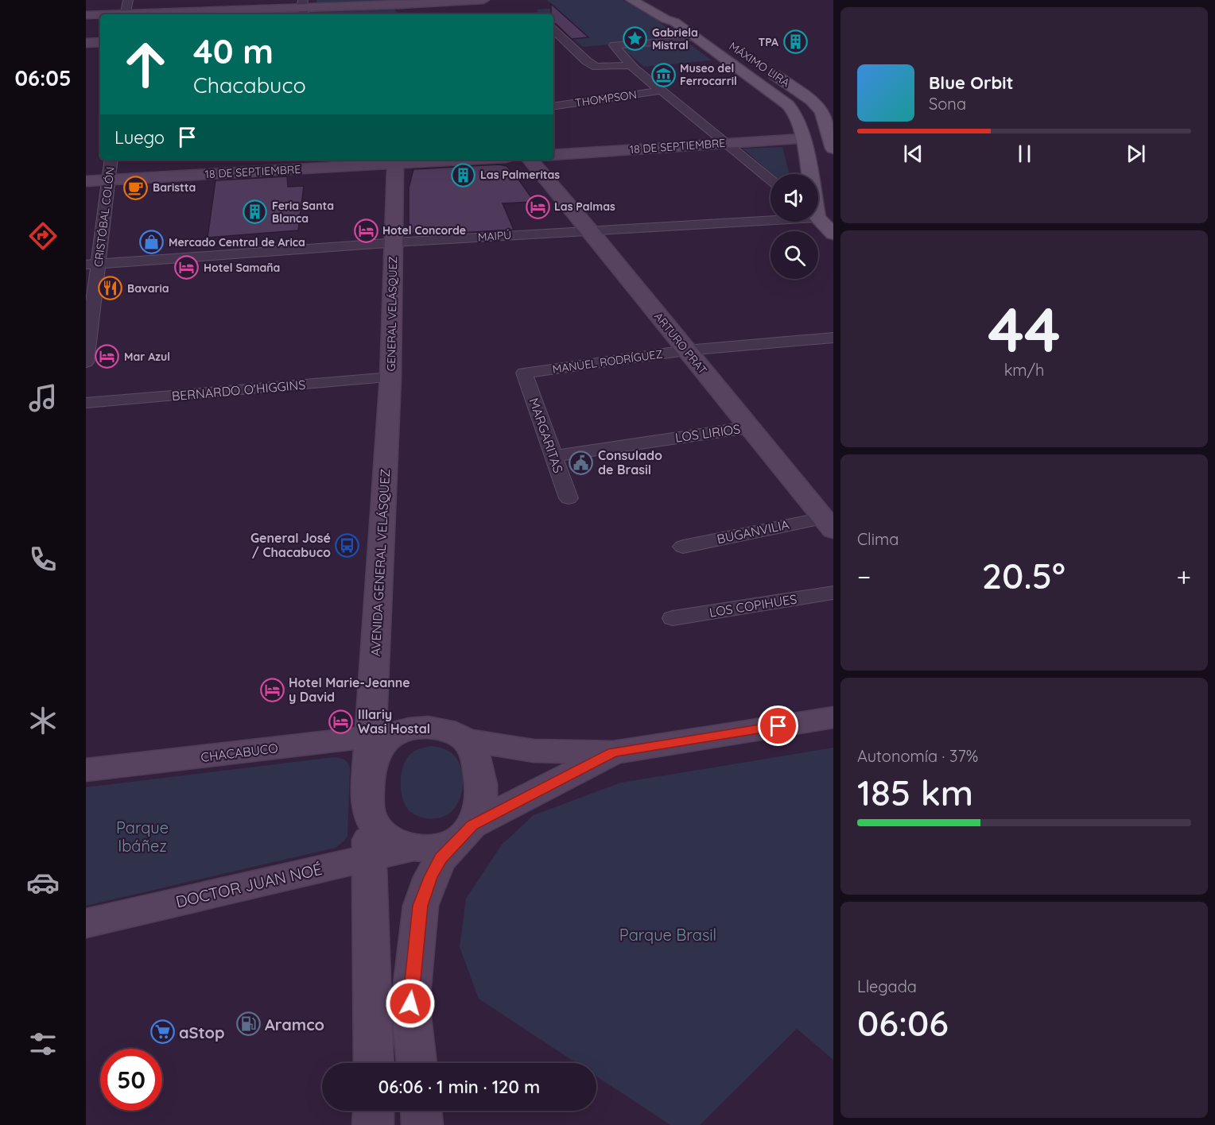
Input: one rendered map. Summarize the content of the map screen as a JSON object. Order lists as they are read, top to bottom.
{
  "streets": {
    "main road": [
      "MÁXIMO LIRA",
      "18 DE SEPTIEMBRE",
      "GENERAL VELÁSQUEZ",
      "ARTURO PRAT",
      "AVENIDA GENERAL VELÁSQUEZ",
      "CHACABUCO",
      "DOCTOR JUAN NOÉ"
    ],
    "street": [
      "THOMPSON",
      "CRISTÓBAL COLÓN",
      "MAIPÚ",
      "MANUEL RODRÍGUEZ",
      "BERNARDO O'HIGGINS",
      "LOS LIRIOS",
      "MARGARITAS",
      "BUGANVILIA",
      "LOS COPIHUES"
    ]
  },
  "crossings": [
    ["MÁXIMO LIRA", "18 DE SEPTIEMBRE"],
    ["18 DE SEPTIEMBRE", "CRISTÓBAL COLÓN"],
    ["18 DE SEPTIEMBRE", "GENERAL VELÁSQUEZ"],
    ["CRISTÓBAL COLÓN", "MAIPÚ"],
    ["MAIPÚ", "GENERAL VELÁSQUEZ"],
    ["MAIPÚ", "ARTURO PRAT"],
    ["GENERAL VELÁSQUEZ", "BERNARDO O'HIGGINS"],
    ["GENERAL VELÁSQUEZ", "AVENIDA GENERAL VELÁSQUEZ"],
    ["ARTURO PRAT", "MANUEL RODRÍGUEZ"],
    ["ARTURO PRAT", "LOS LIRIOS"],
    ["ARTURO PRAT", "BUGANVILIA"],
    ["MANUEL RODRÍGUEZ", "MARGARITAS"],
    ["BERNARDO O'HIGGINS", "AVENIDA GENERAL VELÁSQUEZ"],
    ["LOS LIRIOS", "MARGARITAS"],
    ["AVENIDA GENERAL VELÁSQUEZ", "CHACABUCO"],
    ["AVENIDA GENERAL VELÁSQUEZ", "DOCTOR JUAN NOÉ"],
    ["CHACABUCO", "DOCTOR JUAN NOÉ"]
  ],
  "parks": ["Parque Ibáñez", "Parque Brasil"],
  "places": {
    "place": ["Gabriela Mistral"],
    "building": ["TPA", "Las Palmeritas", "Feria Santa Blanca"],
    "museum": ["Museo del Ferrocarril"],
    "cafe": ["Baristta"],
    "hotel": [
      "Las Palmas",
      "Hotel Concorde",
      "Hotel Samaña",
      "Mar Azul",
      "Hotel Marie-Jeanne y David",
      "Illariy Wasi Hostal"
    ],
    "shop": ["Mercado Central de Arica"],
    "restaurant": ["Bavaria"],
    "public building": ["Consulado de Brasil"],
    "bus stop": ["General José / Chacabuco"],
    "fuel station": ["Aramco"],
    "supermarket": ["aStop"]
  },
  "page": {
    "tabs": "06:05",
    "turn": ["40 m", "Chacabuco"],
    "song": ["Blue Orbit", "Sona"],
    "then": "Luego",
    "tile": [
      ["44", "km/h"],
      "Clima",
      ["Autonomía · 37%", "185 km"],
      ["Llegada", "06:06"]
    ],
    "heat": ["−", "20.5°", "+"],
    "limit": "50",
    "trip": "06:06 · 1 min · 120 m"
  }
}
